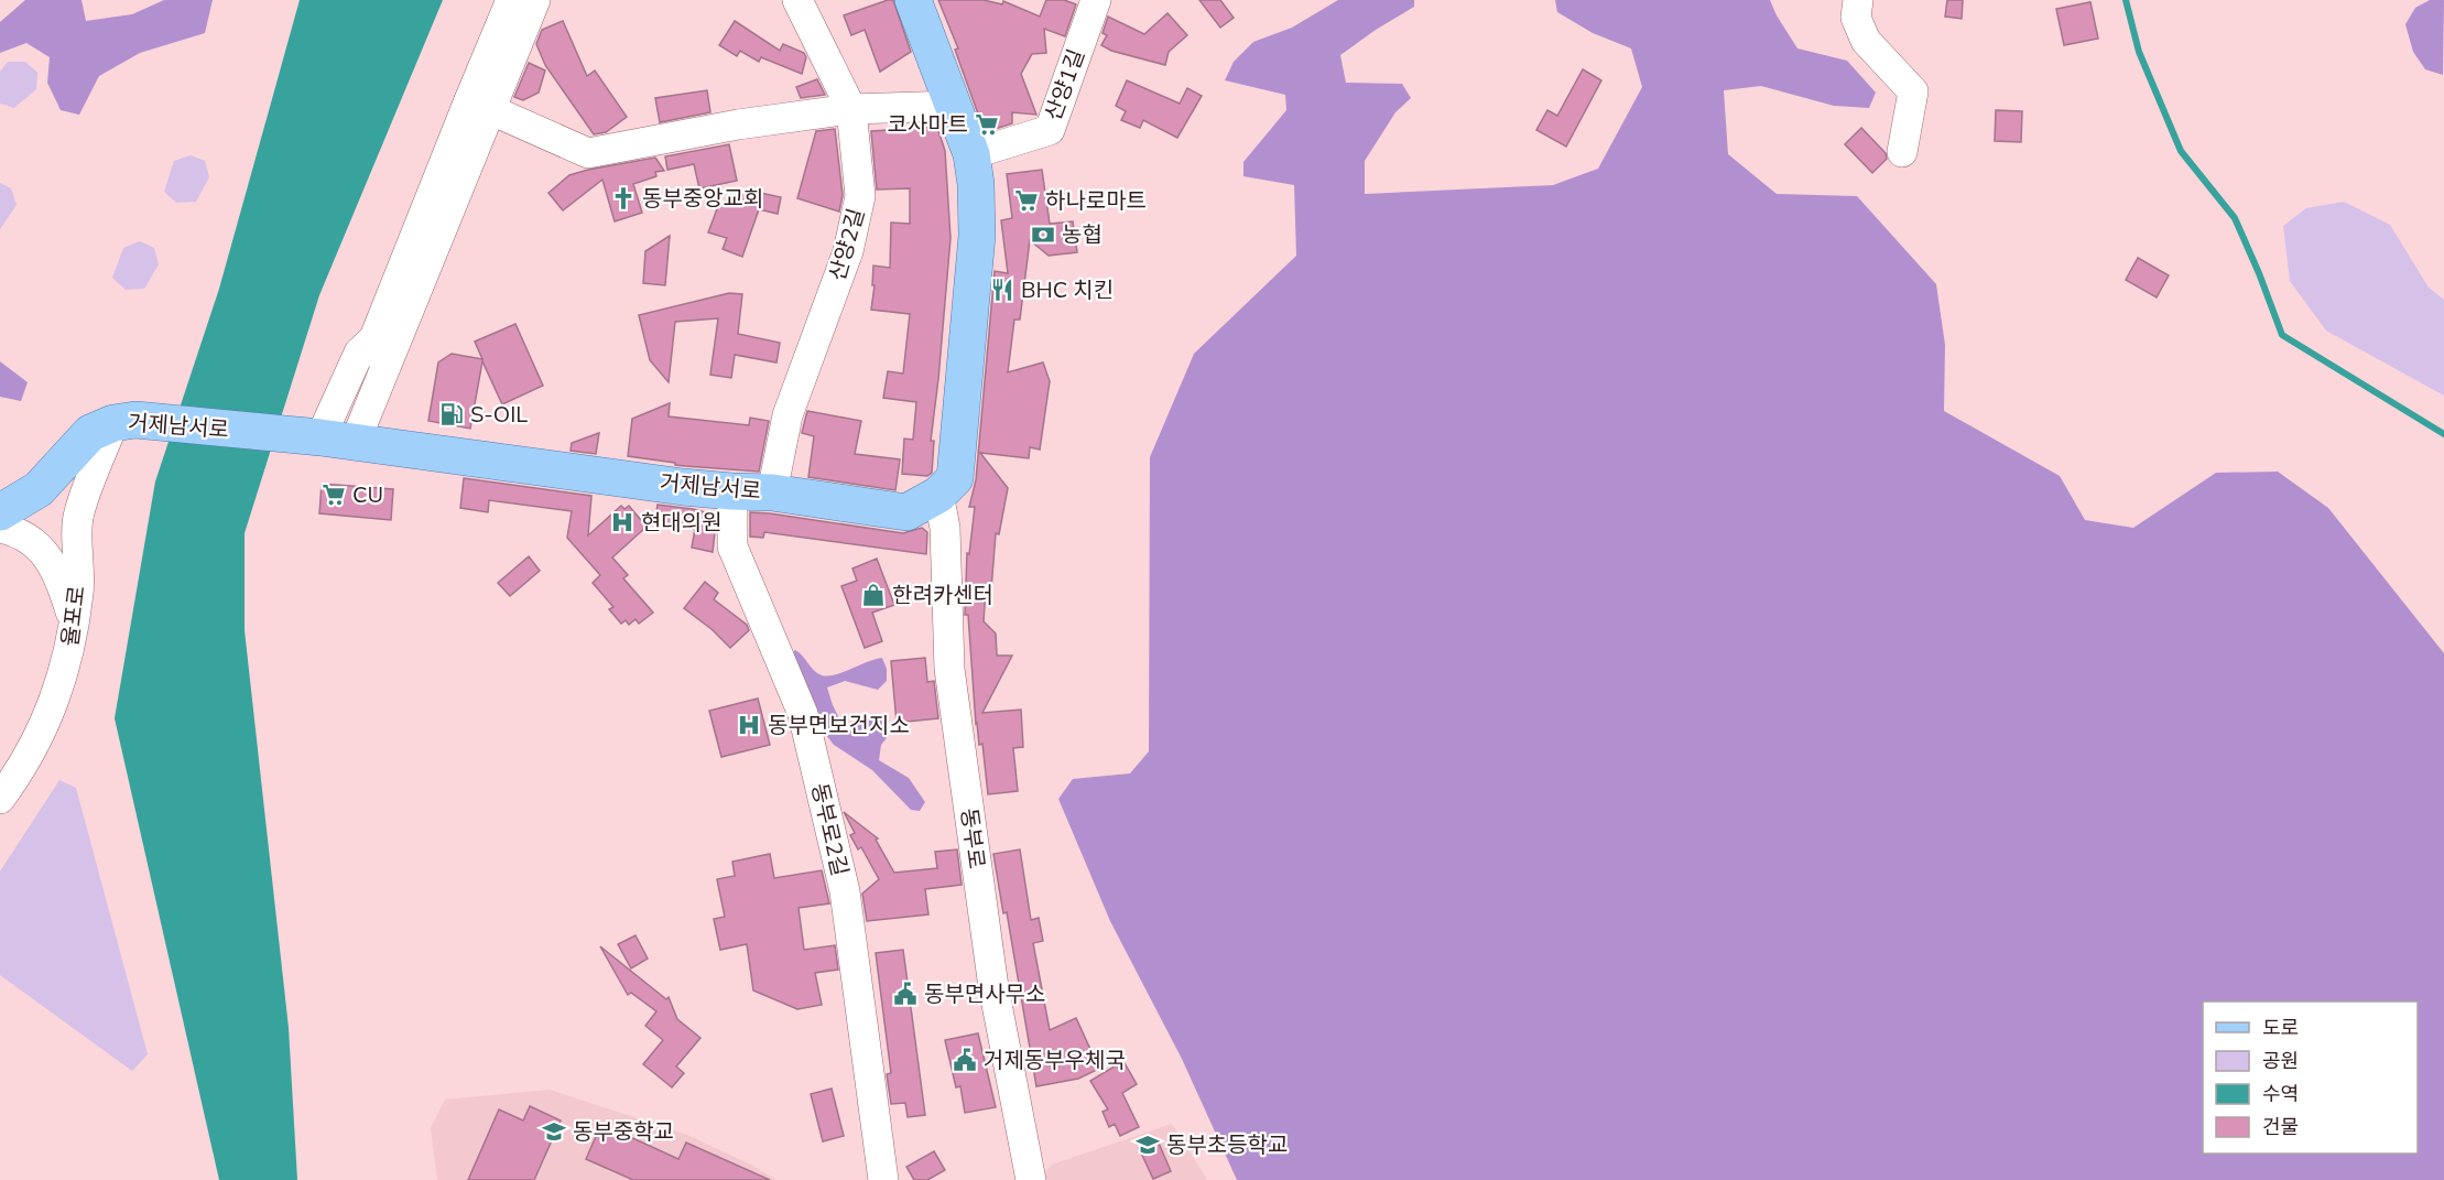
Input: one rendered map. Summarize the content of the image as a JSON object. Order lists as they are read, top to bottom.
{
  "streets": {
    "main road": ["거제남서로"],
    "street": [
      "산양1길",
      "산양2길",
      "율포로",
      "동부로2길",
      "동부로"
    ]
  },
  "crossings": [
    ["산양1길", "거제남서로"],
    ["산양2길", "거제남서로"],
    ["거제남서로", "율포로"],
    ["거제남서로", "동부로2길"],
    ["거제남서로", "동부로"]
  ],
  "places": {
    "supermarket": ["코사마트", "하나로마트", "CU"],
    "church": ["동부중앙교회"],
    "bank": ["농협"],
    "restaurant": ["BHC 치킨"],
    "fuel station": ["S-OIL"],
    "hospital": ["현대의원", "동부면보건지소"],
    "shop": ["한려카센터"],
    "public building": ["동부면사무소", "거제동부우체국"],
    "school or university": ["동부중학교", "동부초등학교"]
  },
  "legend": [
    "도로",
    "공원",
    "수역",
    "건물"
  ]
}
